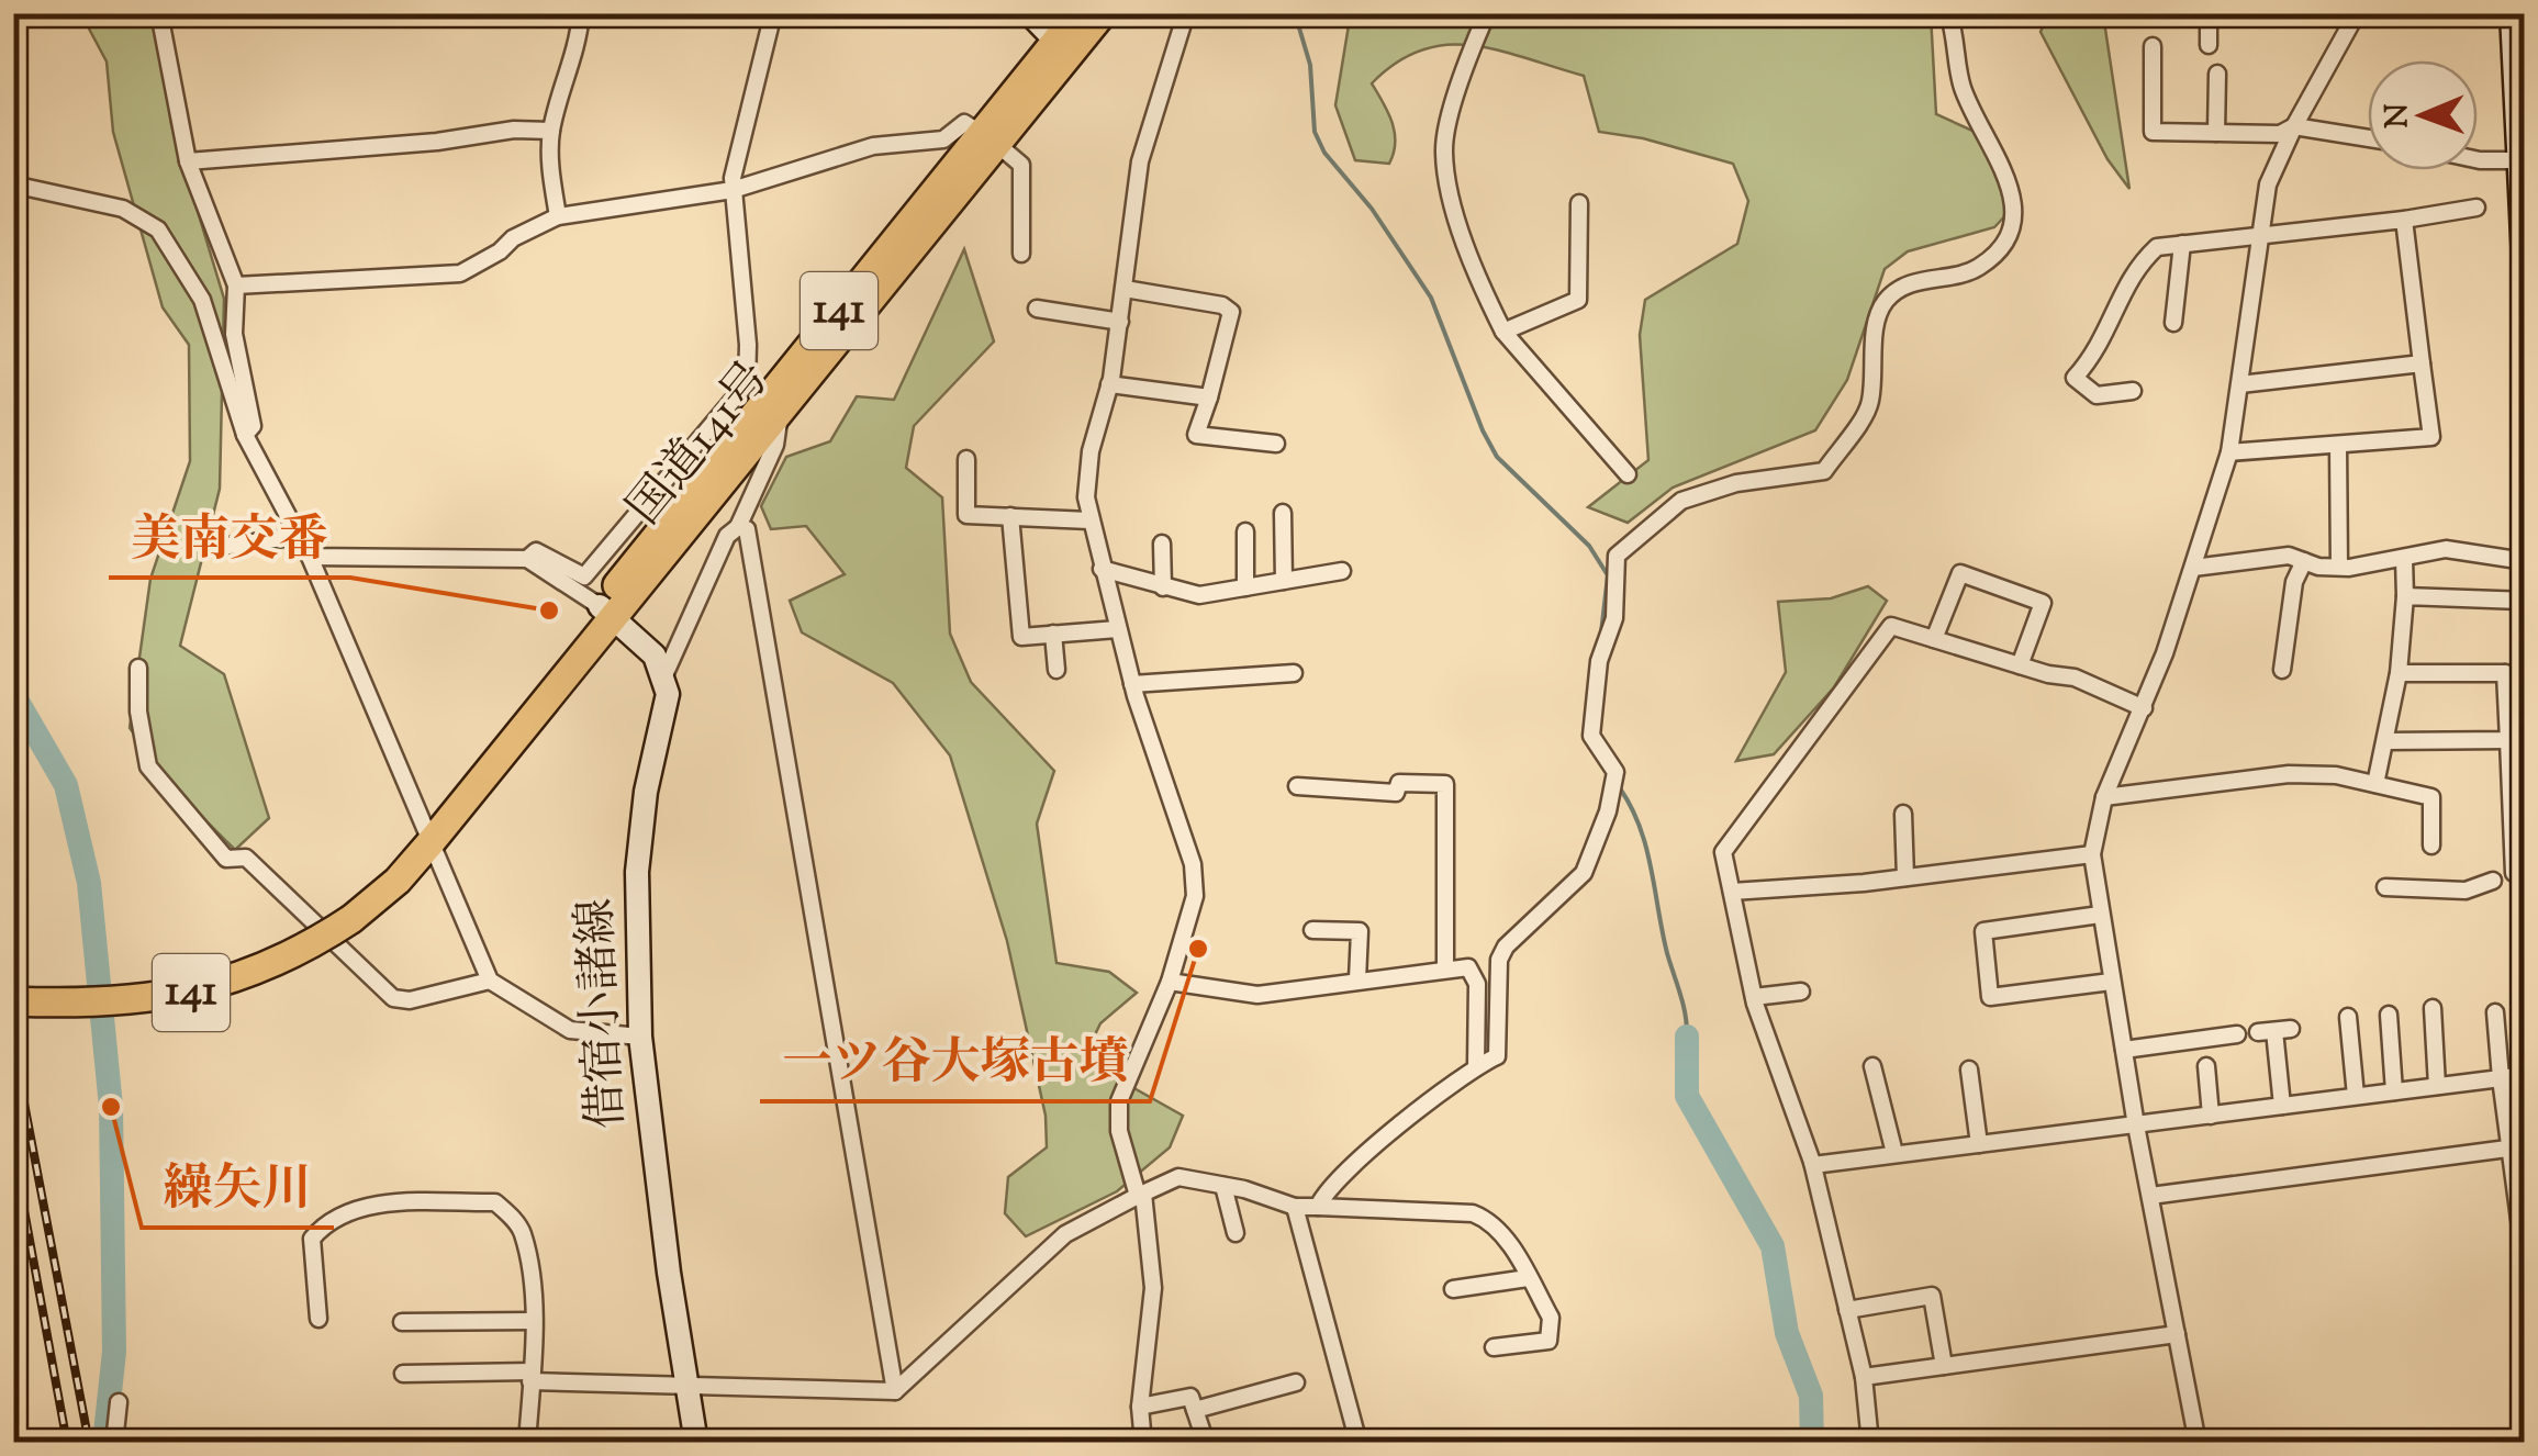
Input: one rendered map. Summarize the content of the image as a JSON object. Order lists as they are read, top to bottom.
{
  "streets": {
    "highway": ["141", "国道141号"],
    "main road": ["借宿小諸線"]
  },
  "places": ["美南交番", "一ツ谷大塚古墳", "繰矢川"],
  "north": "left"
}
